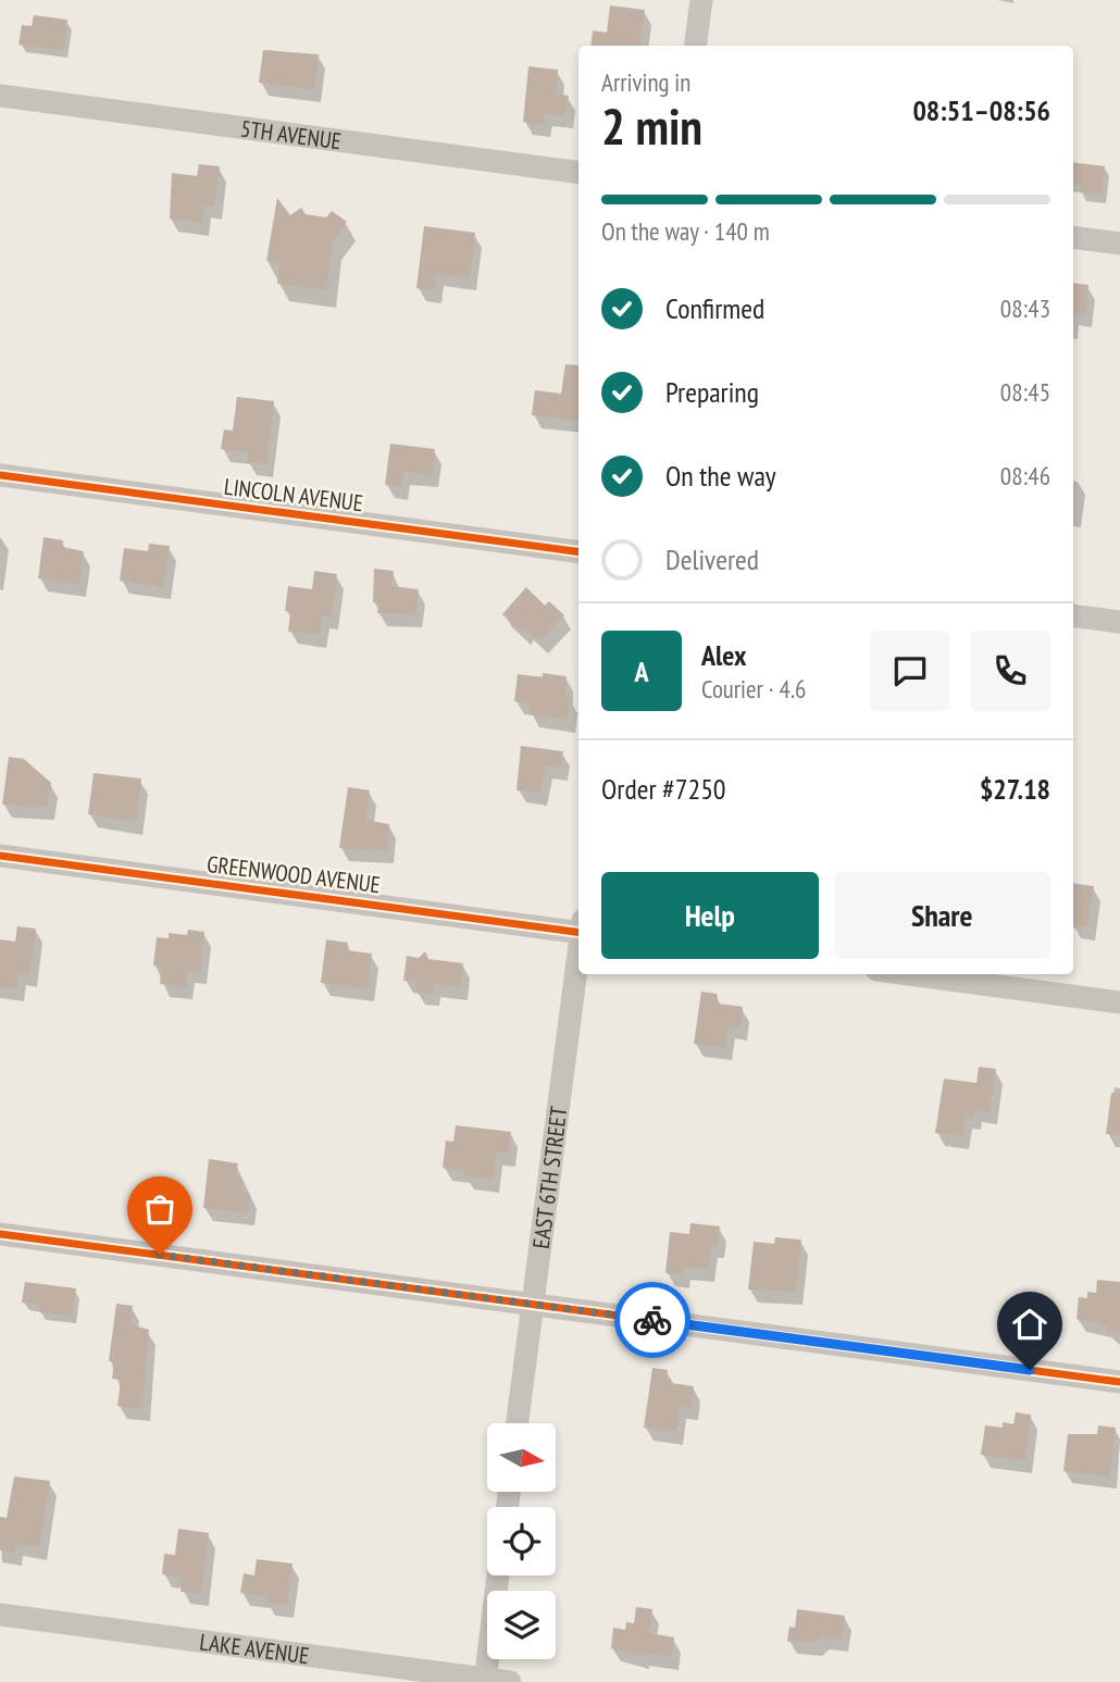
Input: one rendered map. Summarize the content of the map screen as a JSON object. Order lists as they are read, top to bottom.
{
  "streets": {
    "street": [
      "5TH AVENUE",
      "LINCOLN AVENUE",
      "GREENWOOD AVENUE",
      "EAST 6TH STREET",
      "LAKE AVENUE"
    ]
  },
  "north": "right",
  "page": {
    "heading": ["2 min", "Arriving in", "08:51–08:56"],
    "panel": [
      "Alex",
      "Courier · 4.6",
      "Order #7250",
      "$27.18"
    ],
    "bar": "On the way · 140 m",
    "list": [
      ["Confirmed", "08:43"],
      ["Preparing", "08:45"],
      ["On the way", "08:46"],
      "Delivered"
    ],
    "round": "A",
    "buttons": ["Help", "Share"]
  }
}
